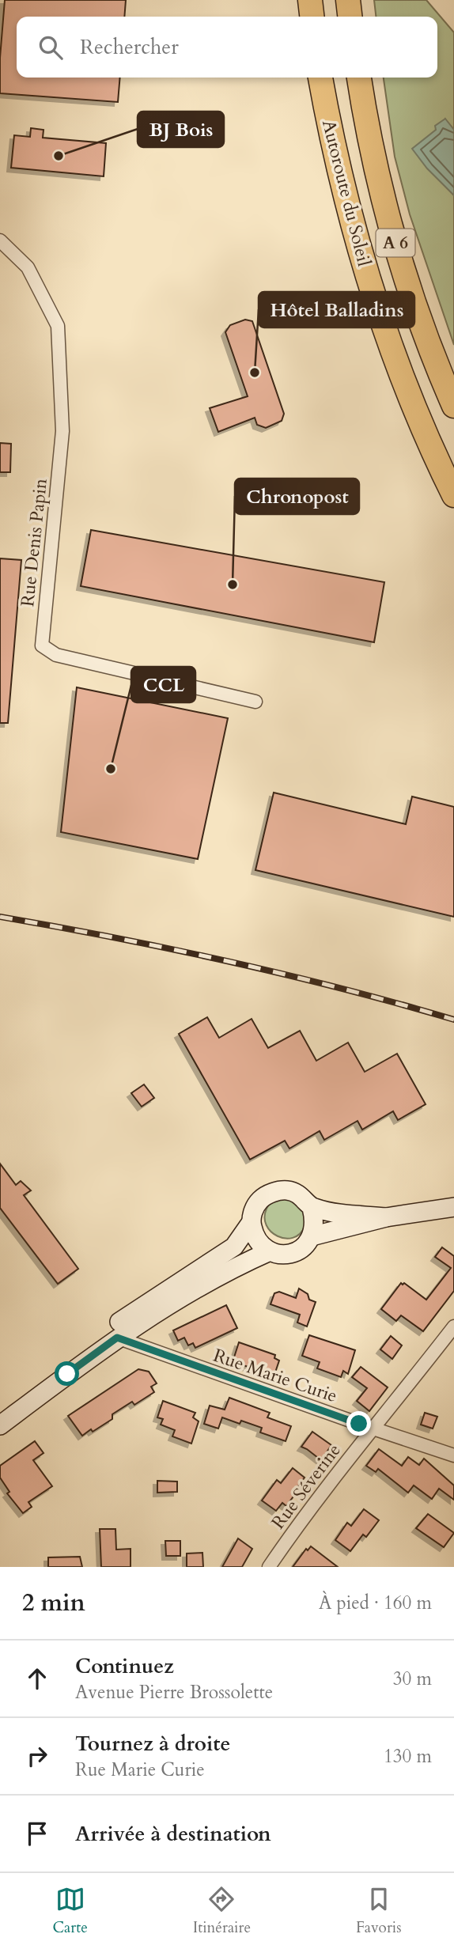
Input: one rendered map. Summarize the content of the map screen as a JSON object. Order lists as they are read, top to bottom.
{
  "streets": {
    "highway": ["Autoroute du Soleil", "A 6"],
    "street": ["Rue Denis Papin", "Rue Marie Curie", "Rue Séverine"]
  },
  "crossings": [
    ["Rue Marie Curie", "Rue Séverine"]
  ],
  "places": [
    "BJ Bois",
    "Hôtel Balladins",
    "Chronopost",
    "CCL"
  ],
  "page": {
    "search": "Rechercher",
    "heading": ["2 min", "À pied · 160 m"],
    "list": [
      ["Continuez", "Avenue Pierre Brossolette", "30 m"],
      ["Tournez à droite", "Rue Marie Curie", "130 m"],
      "Arrivée à destination"
    ],
    "nav": ["Carte", "Itinéraire", "Favoris"]
  }
}
